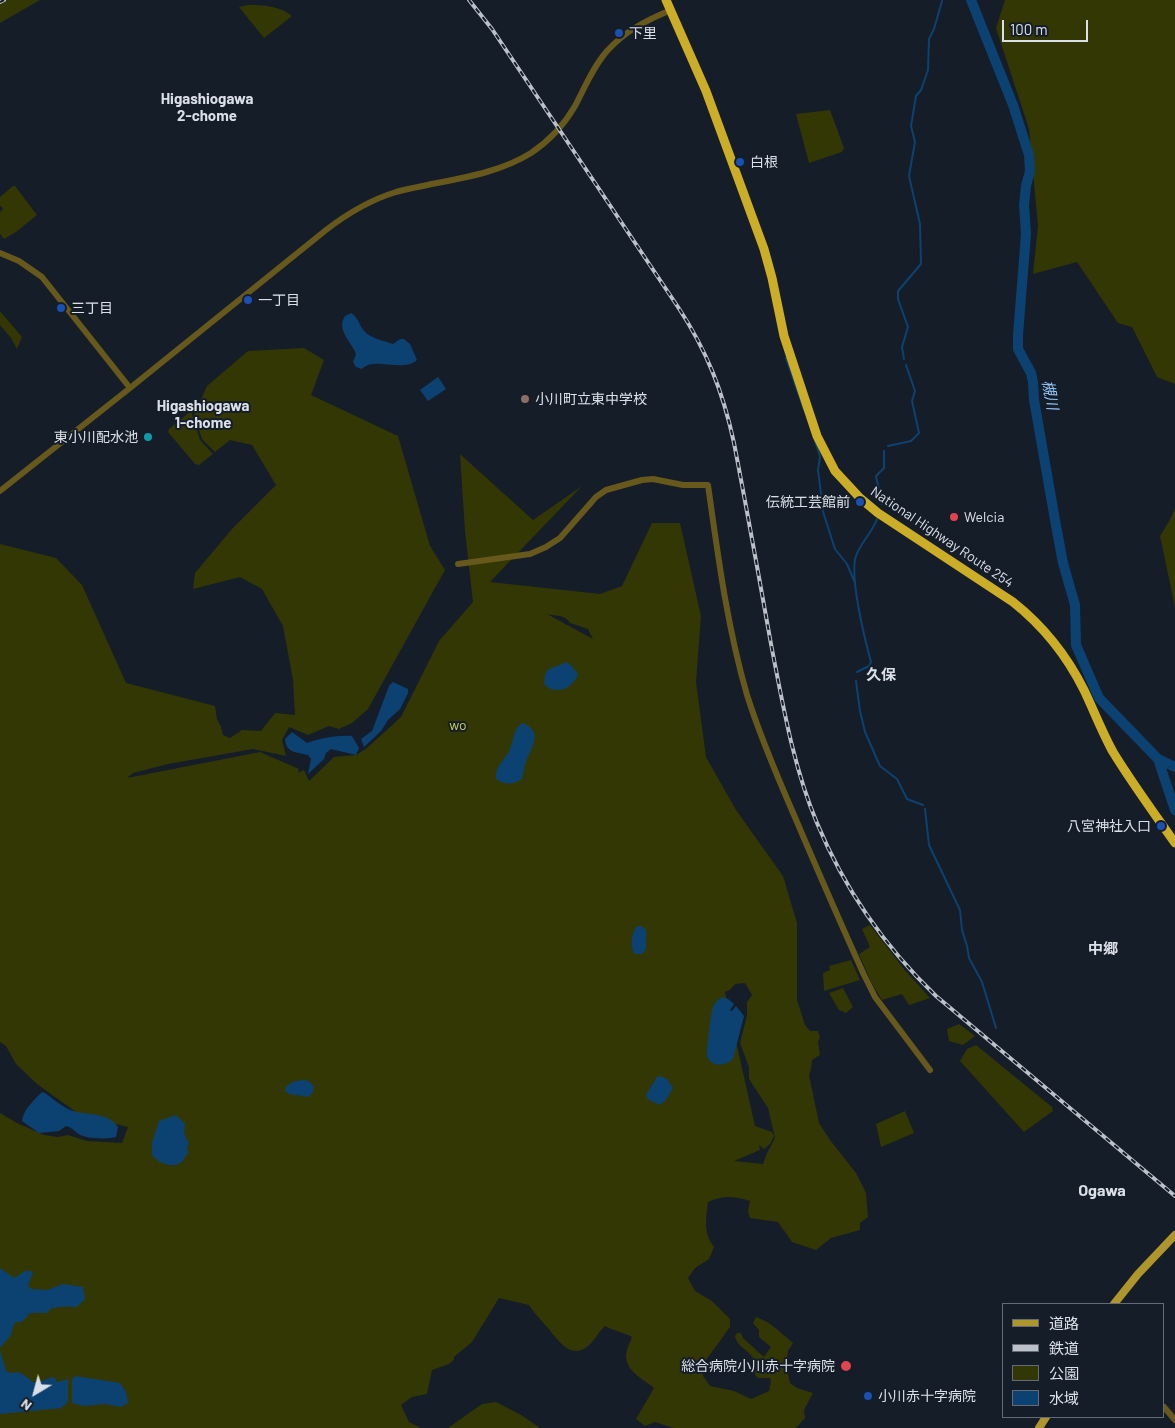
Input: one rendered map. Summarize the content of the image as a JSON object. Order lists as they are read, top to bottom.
{
  "streets": {
    "highway": ["National Highway Route 254"]
  },
  "districts": [
    "Higashiogawa 2-chome",
    "Higashiogawa 1-chome",
    "久保",
    "中郷",
    "Ogawa"
  ],
  "water": ["槻川"],
  "parks": ["wo"],
  "places": [
    "下里",
    "白根",
    "一丁目",
    "三丁目",
    "小川町立東中学校",
    "東小川配水池",
    "伝統工芸館前",
    "Welcia",
    "八宮神社入口",
    "総合病院小川赤十字病院",
    "小川赤十字病院"
  ],
  "legend": [
    "道路",
    "鉄道",
    "公園",
    "水域"
  ],
  "scale_bar": "100 m",
  "north": "bottom left"
}
